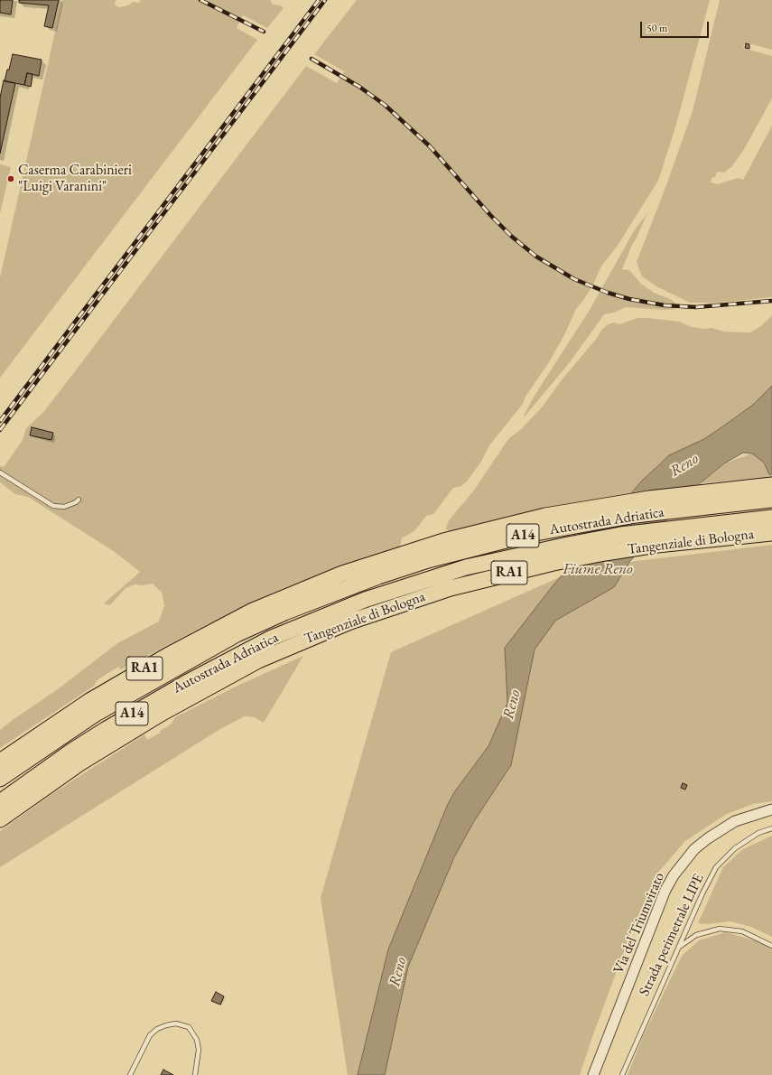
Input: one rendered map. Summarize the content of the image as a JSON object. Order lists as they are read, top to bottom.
{
  "streets": {
    "highway": [
      "Autostrada Adriatica",
      "A14",
      "Tangenziale di Bologna",
      "RA1"
    ],
    "street": ["Via del Triumvirato"],
    "lane": ["Strada perimetrale LIPE"]
  },
  "water": ["Reno", "Fiume Reno"],
  "places": ["Caserma Carabinieri \"Luigi Varanini\""],
  "scale_bar": "50 m"
}
